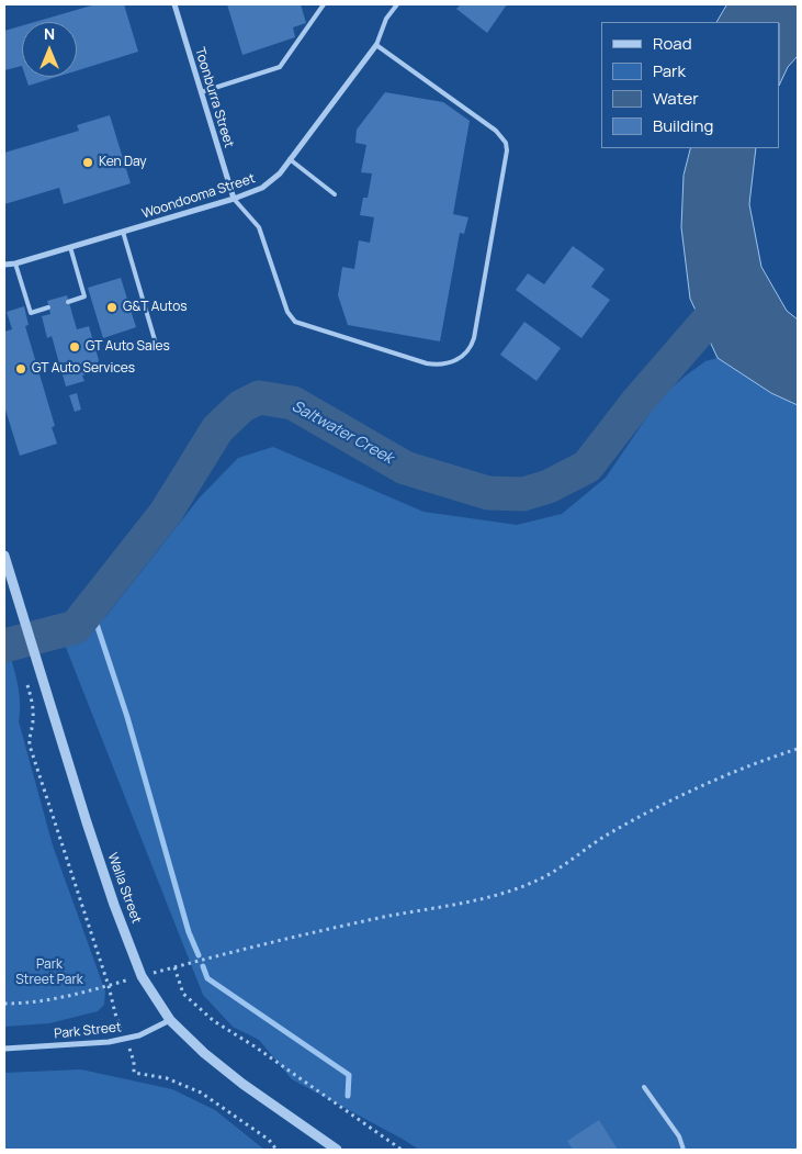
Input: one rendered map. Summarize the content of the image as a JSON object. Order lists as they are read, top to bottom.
{
  "streets": {
    "street": [
      "Toonburra Street",
      "Woondooma Street",
      "Walla Street",
      "Park Street"
    ]
  },
  "crossings": [
    ["Toonburra Street", "Woondooma Street"],
    ["Walla Street", "Park Street"]
  ],
  "water": ["Saltwater Creek"],
  "parks": ["Park Street Park"],
  "places": [
    "Ken Day",
    "G&T Autos",
    "GT Auto Sales",
    "GT Auto Services"
  ],
  "legend": [
    "Road",
    "Park",
    "Water",
    "Building"
  ],
  "north": "top"
}
